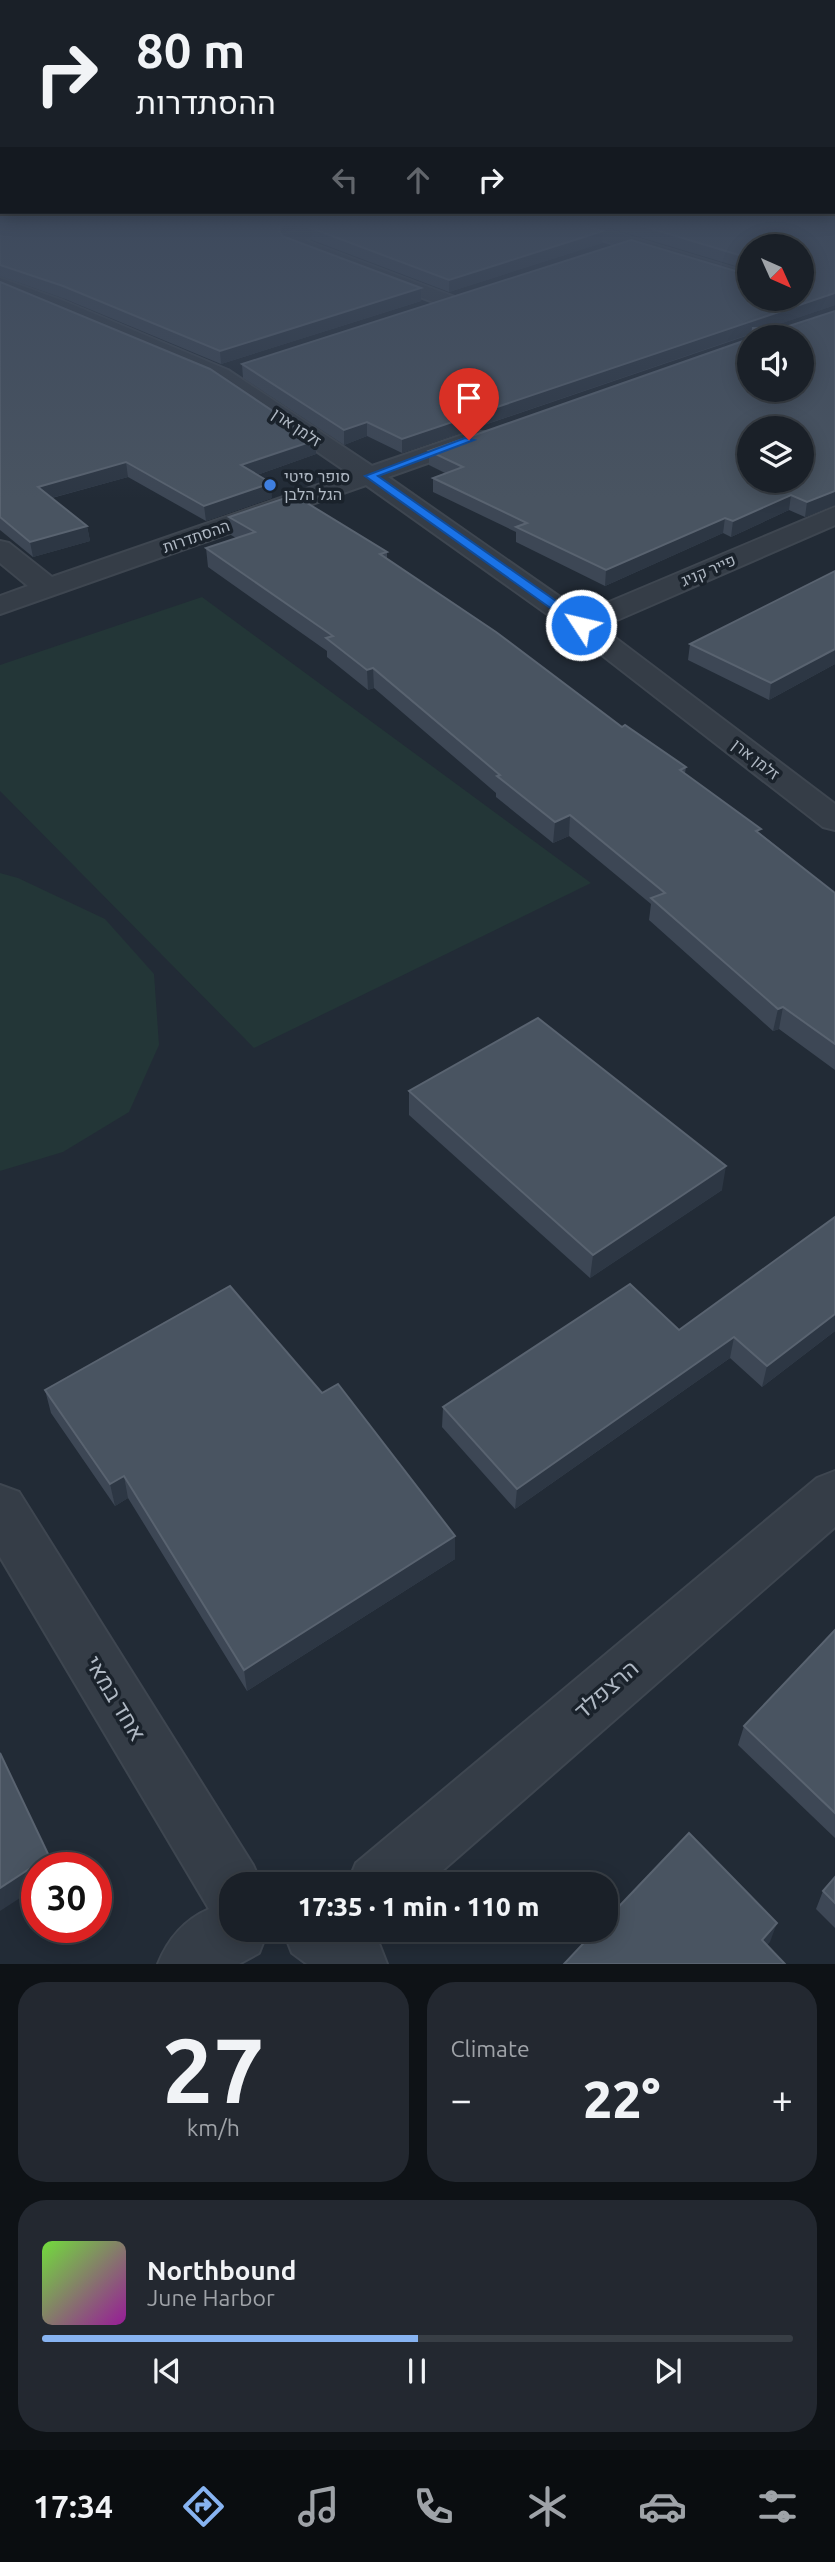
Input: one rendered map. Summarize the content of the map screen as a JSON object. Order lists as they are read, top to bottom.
{
  "streets": {
    "street": [
      "זלמן ארן",
      "ההסתדרות",
      "פייר קניג",
      "הרצפלד",
      "אחד במאי"
    ]
  },
  "crossings": [
    ["זלמן ארן", "ההסתדרות"],
    ["זלמן ארן", "פייר קניג"]
  ],
  "places": ["סופר סיטי הגל הלבן"],
  "north": "bottom right",
  "page": {
    "turn": ["80 m", "ההסתדרות"],
    "limit": "30",
    "trip": "17:35 · 1 min · 110 m",
    "tile": [
      ["27", "km/h"],
      "Climate"
    ],
    "heat": ["−", "22°", "+"],
    "song": ["Northbound", "June Harbor"],
    "tabs": "17:34"
  }
}
